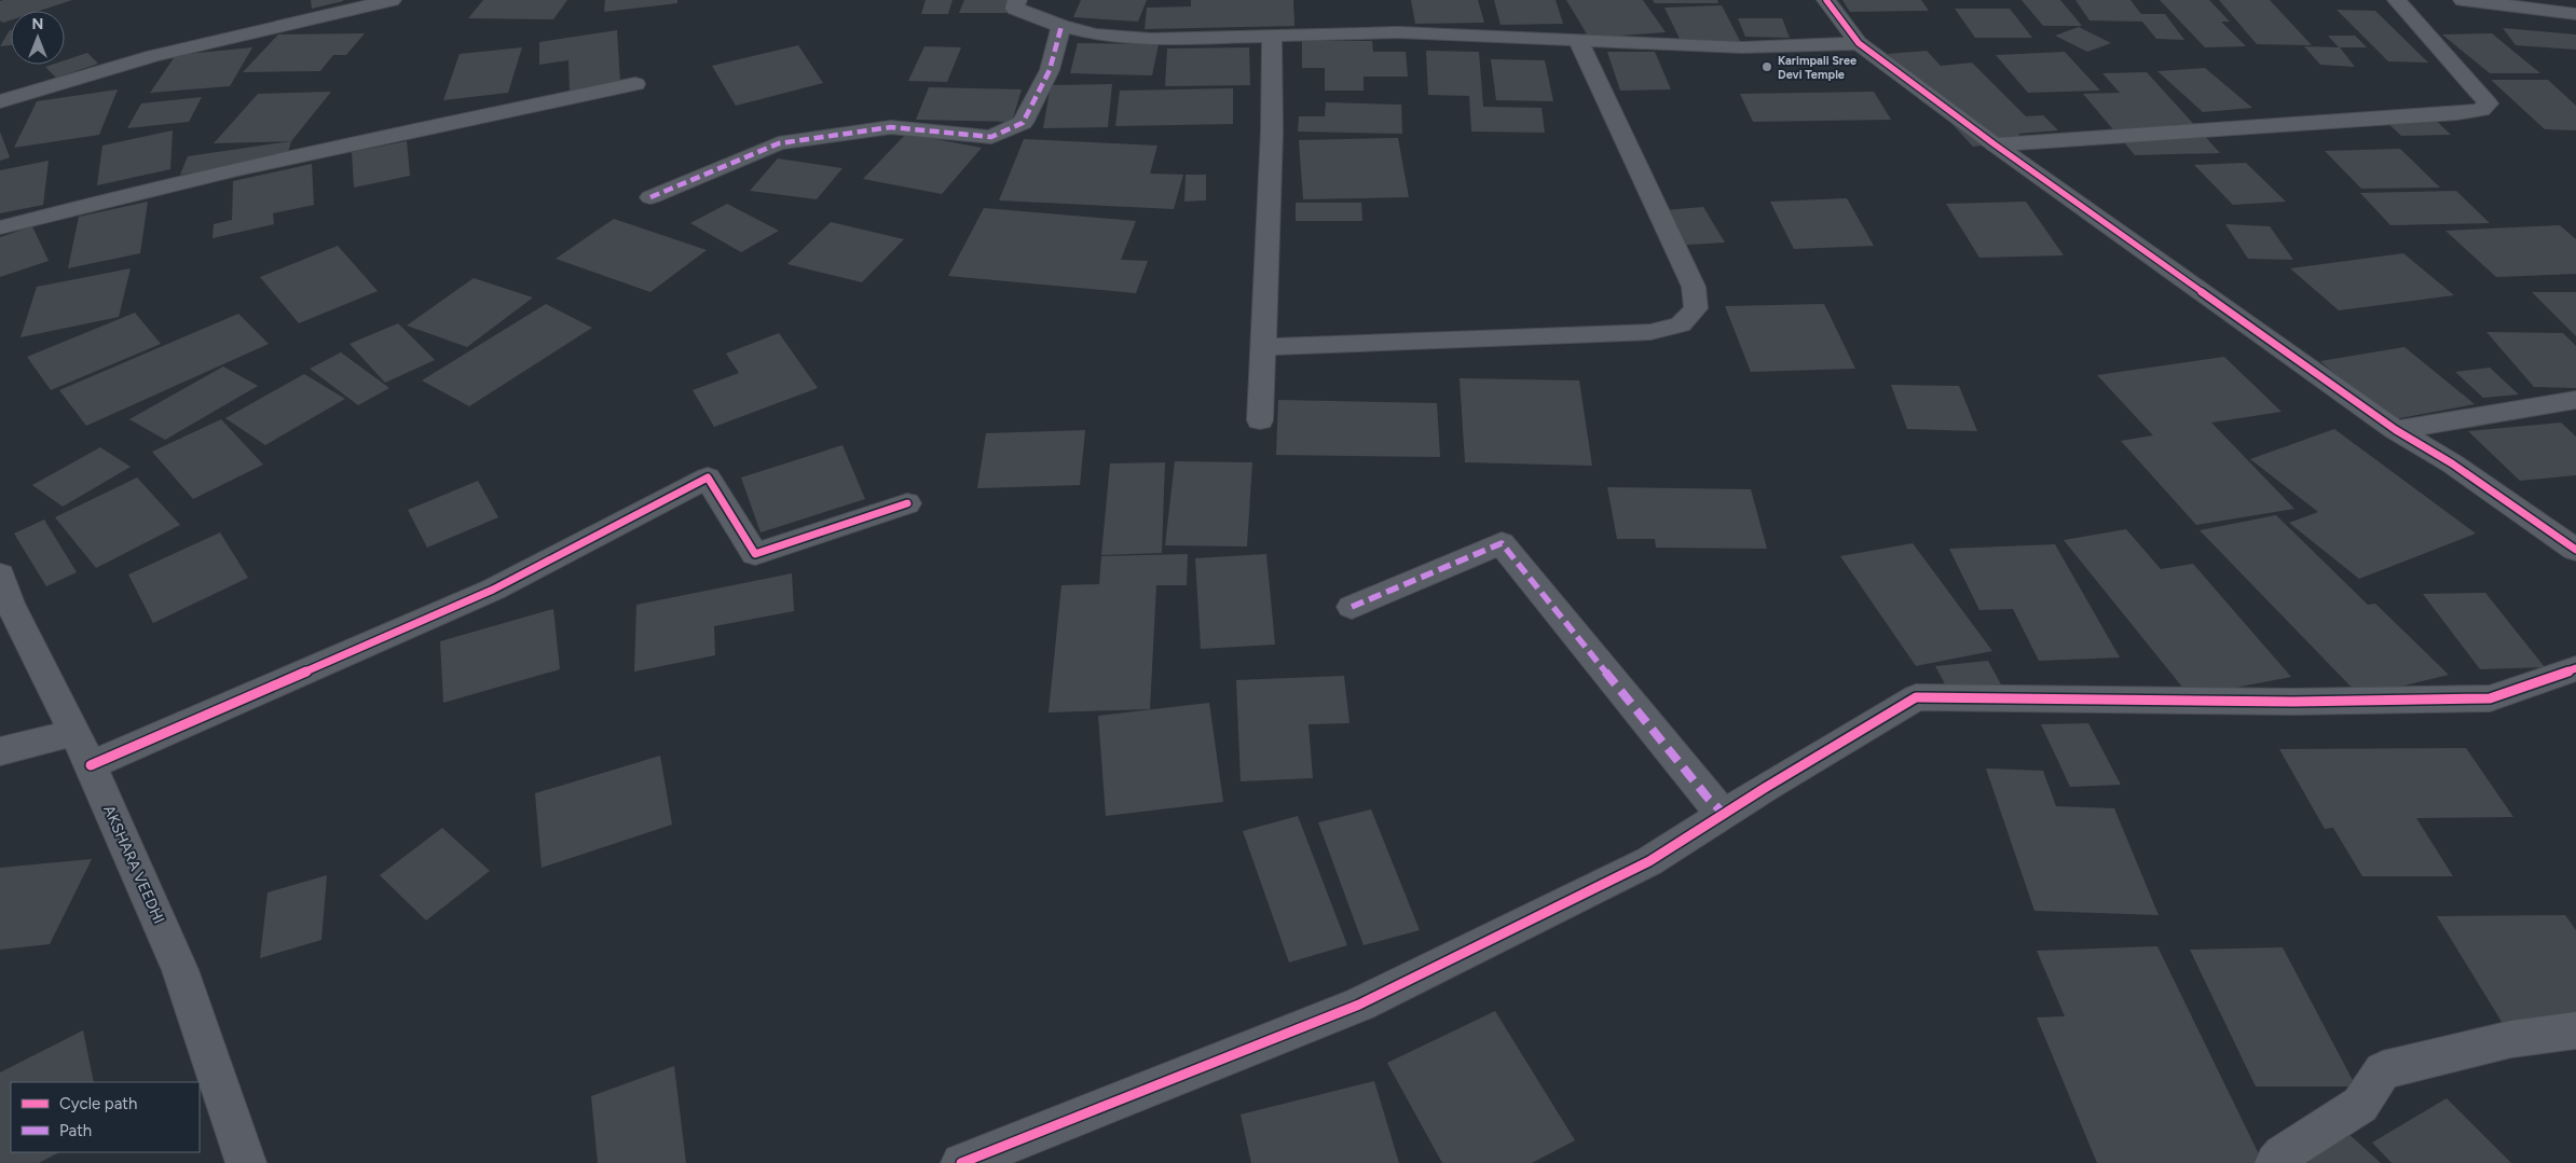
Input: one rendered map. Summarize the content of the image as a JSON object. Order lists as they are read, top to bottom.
{
  "streets": {
    "street": ["AKSHARA VEEDHI"]
  },
  "places": ["Karimpali Sree Devi Temple"],
  "legend": ["Cycle path", "Path"],
  "north": "top"
}
